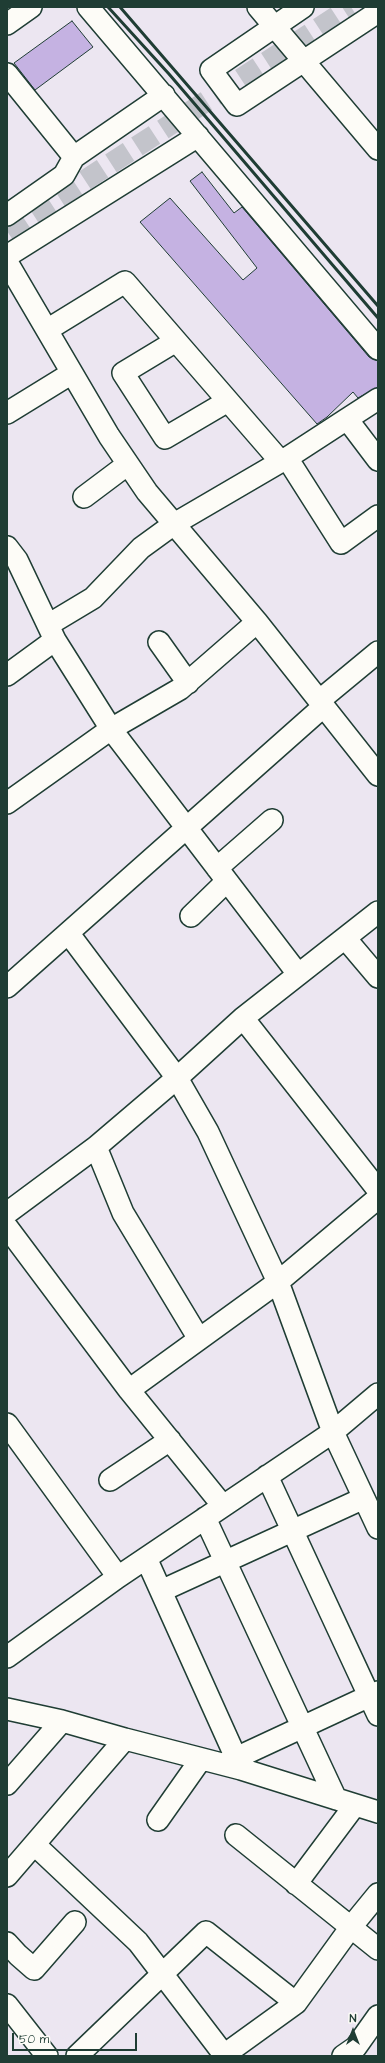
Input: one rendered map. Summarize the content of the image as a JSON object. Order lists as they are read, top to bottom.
{
  "scale_bar": "50 m",
  "north": "top"
}
